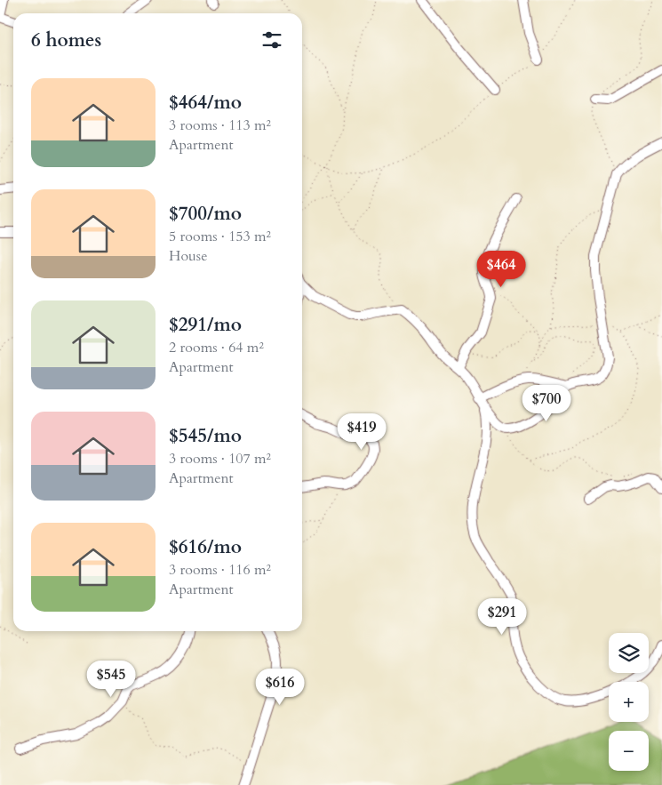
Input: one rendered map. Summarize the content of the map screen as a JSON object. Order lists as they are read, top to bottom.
{
  "page": {
    "heading": "6 homes",
    "list": [
      {
        "name": "$464/mo",
        "note": "3 rooms · 113 m² · Apartment"
      },
      {
        "name": "$700/mo",
        "note": "5 rooms · 153 m² · House"
      },
      {
        "name": "$291/mo",
        "note": "2 rooms · 64 m² · Apartment"
      },
      {
        "name": "$545/mo",
        "note": "3 rooms · 107 m² · Apartment"
      },
      {
        "name": "$616/mo",
        "note": "3 rooms · 116 m² · Apartment"
      }
    ],
    "price": [
      "$464",
      "$700",
      "$419",
      "$291",
      "$545",
      "$616"
    ],
    "map_buttons": ["+", "−"]
  }
}
